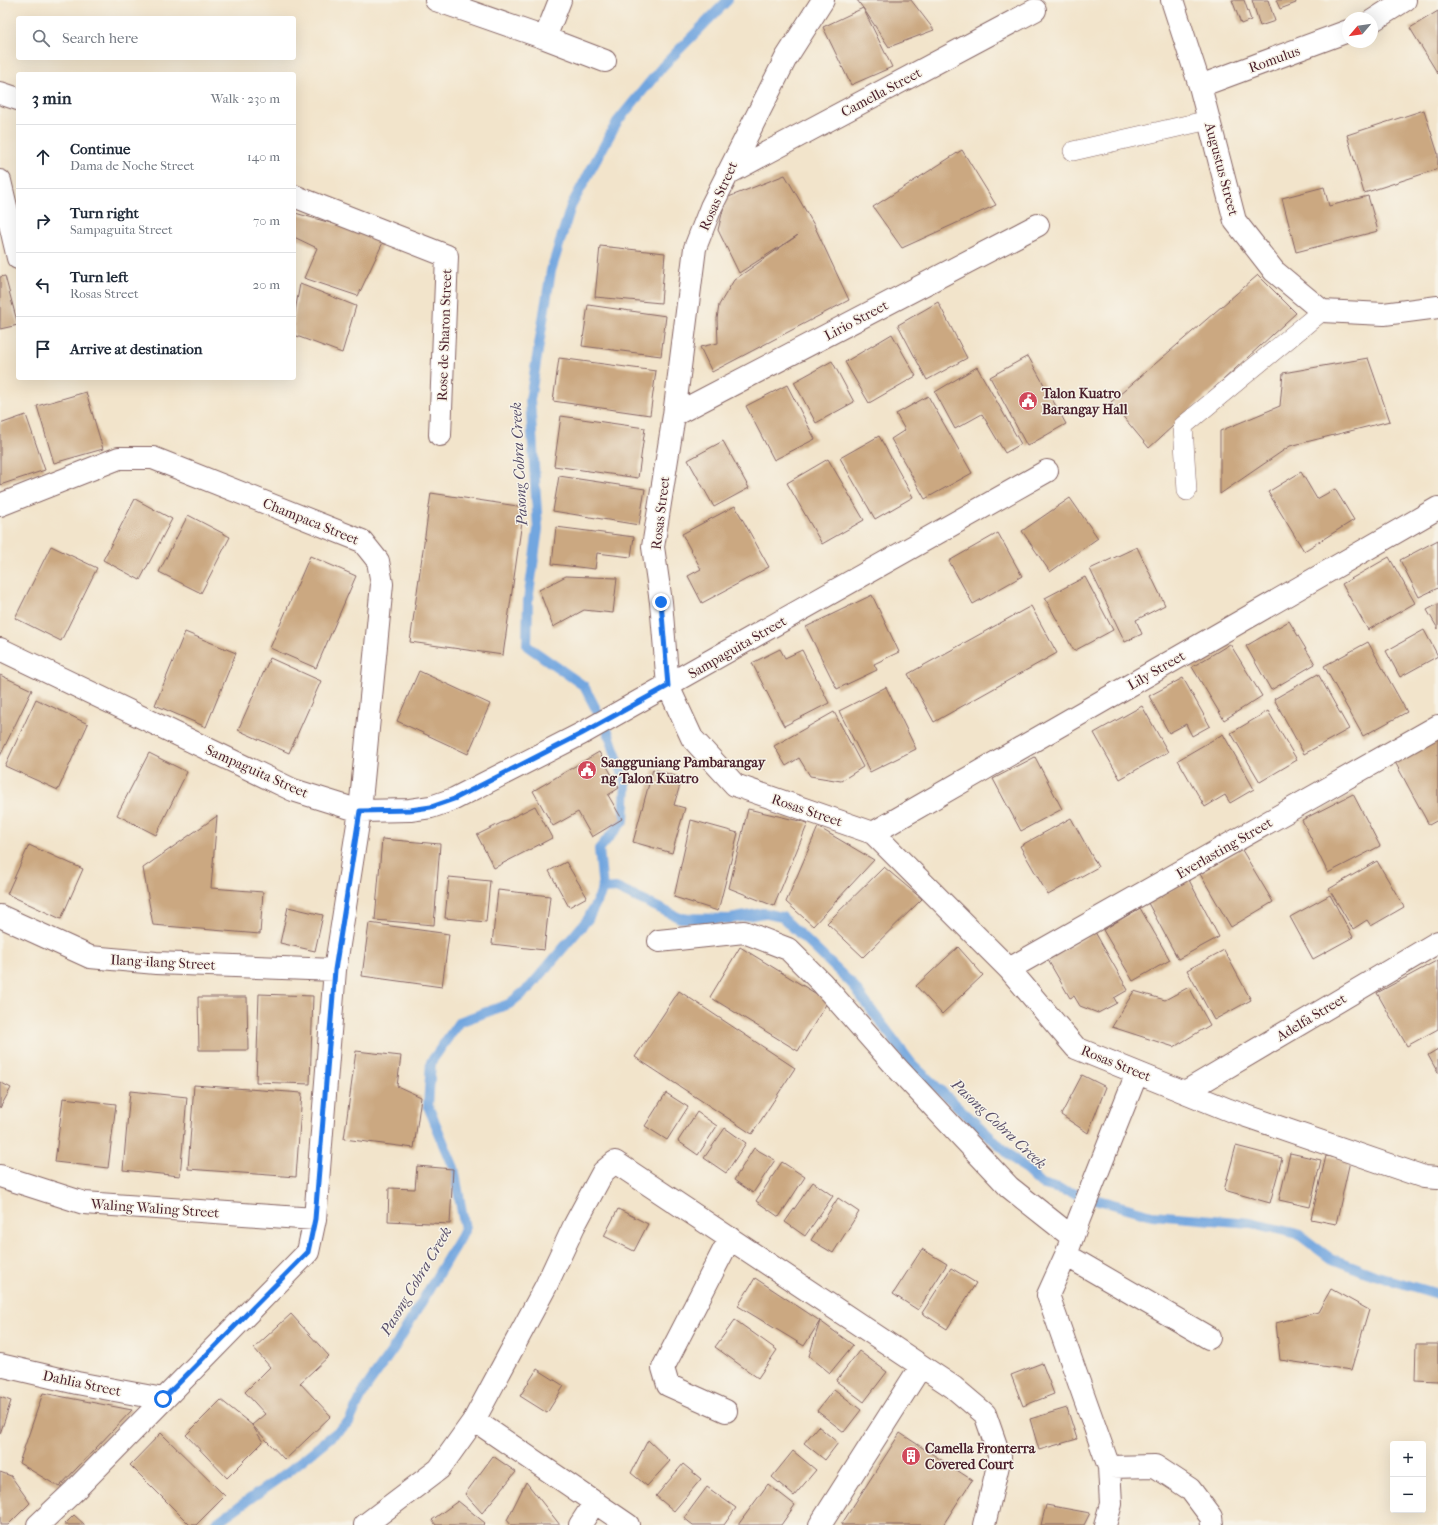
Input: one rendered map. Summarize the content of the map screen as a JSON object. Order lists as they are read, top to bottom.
{
  "streets": {
    "street": [
      "Romulus",
      "Camella Street",
      "Augustus Street",
      "Rosas Street",
      "Lirio Street",
      "Rose de Sharon Street",
      "Champaca Street",
      "Sampaguita Street",
      "Lily Street",
      "Everlasting Street",
      "Ilang-ilang Street",
      "Adelfa Street",
      "Waling Waling Street",
      "Dahlia Street"
    ]
  },
  "crossings": [
    ["Romulus", "Augustus Street"],
    ["Camella Street", "Rosas Street"],
    ["Rosas Street", "Lirio Street"],
    ["Rosas Street", "Sampaguita Street"],
    ["Rosas Street", "Lily Street"],
    ["Rosas Street", "Everlasting Street"],
    ["Rosas Street", "Adelfa Street"],
    ["Champaca Street", "Sampaguita Street"],
    ["Champaca Street", "Ilang-ilang Street"],
    ["Champaca Street", "Waling Waling Street"],
    ["Champaca Street", "Dahlia Street"]
  ],
  "water": ["Pasong Cobra Creek"],
  "places": {
    "public building": ["Talon Kuatro Barangay Hall", "Sangguniang Pambarangay ng Talon Kuatro"],
    "building": ["Camella Fronterra Covered Court"]
  },
  "north": "bottom left",
  "page": {
    "search": "Search here",
    "heading": ["3 min", "Walk · 230 m"],
    "list": [
      ["Continue", "Dama de Noche Street", "140 m"],
      ["Turn right", "Sampaguita Street", "70 m"],
      ["Turn left", "Rosas Street", "20 m"],
      "Arrive at destination"
    ],
    "map_buttons": ["+", "−"]
  }
}
